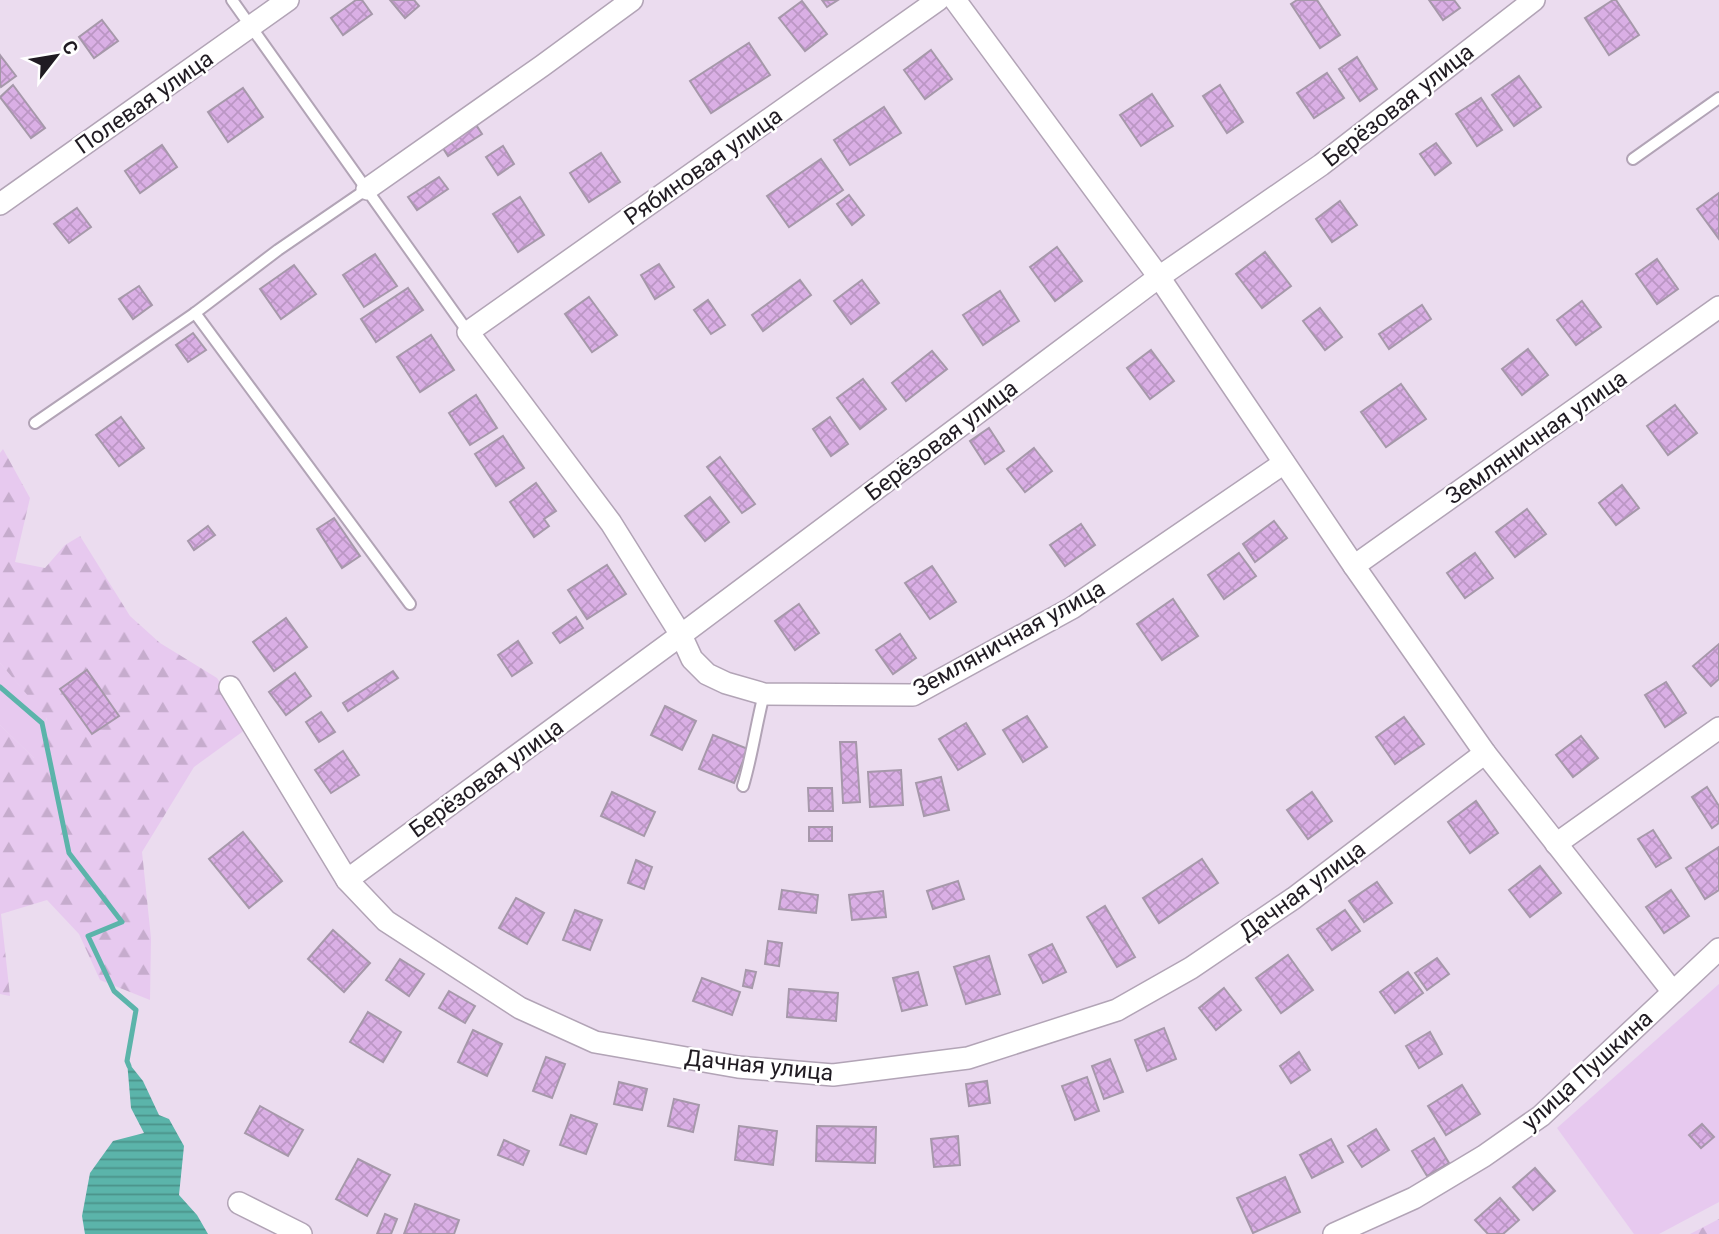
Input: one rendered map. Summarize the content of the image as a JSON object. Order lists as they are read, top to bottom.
{
  "streets": {
    "street": [
      "Полевая улица",
      "Берёзовая улица",
      "Рябиновая улица",
      "Земляничная улица",
      "Дачная улица",
      "улица Пушкина"
    ]
  },
  "crossings": [
    ["Берёзовая улица", "Земляничная улица"],
    ["Берёзовая улица", "Дачная улица"],
    ["Рябиновая улица", "Земляничная улица"]
  ],
  "north": "top right"
}
